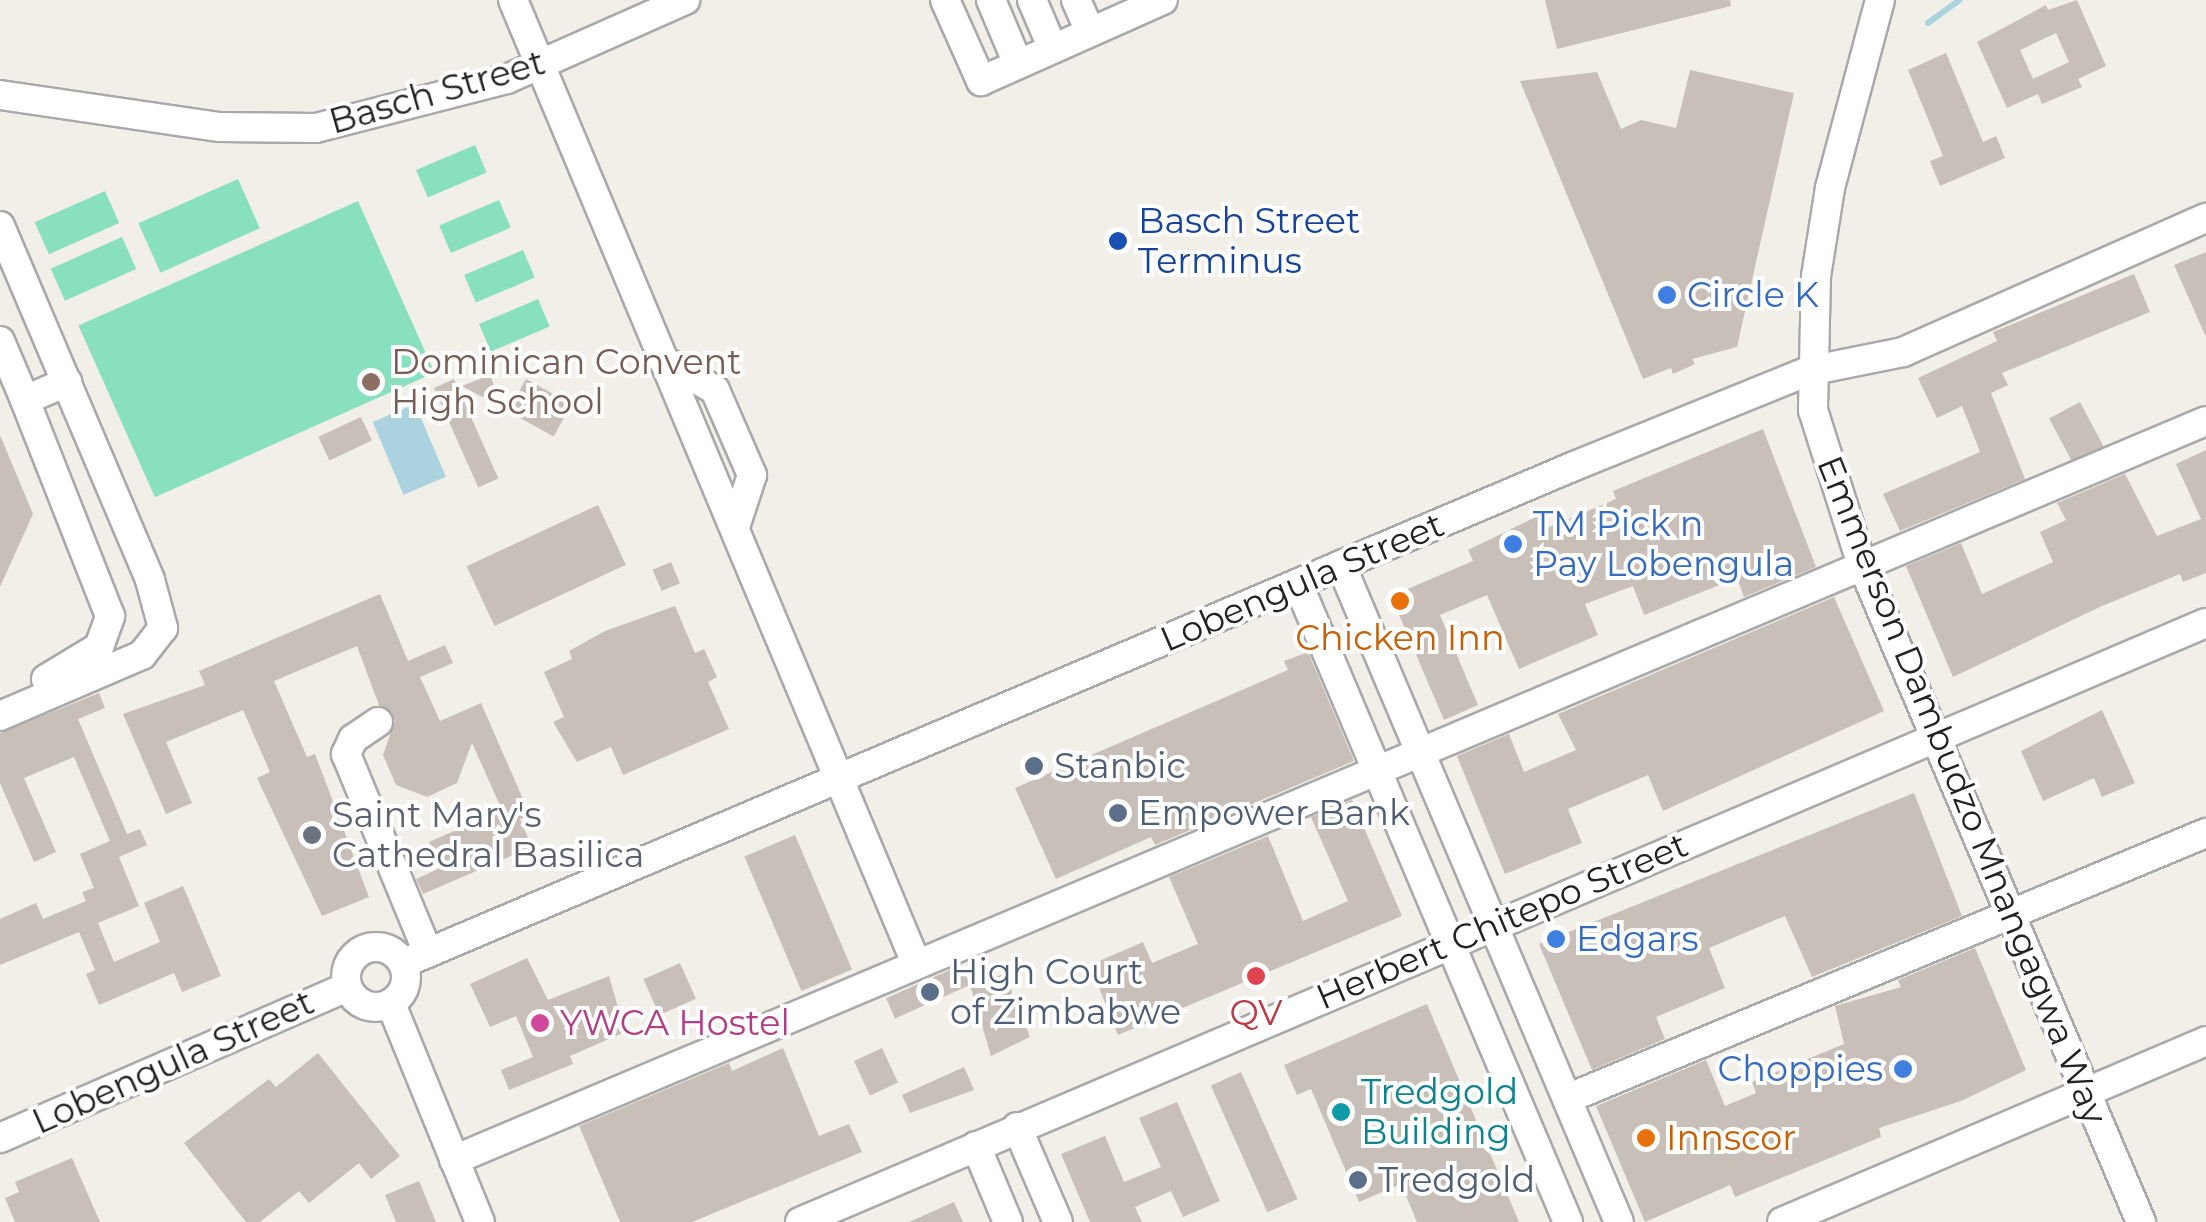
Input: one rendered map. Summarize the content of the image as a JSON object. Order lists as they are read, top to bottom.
{
  "streets": {
    "street": [
      "Basch Street",
      "Lobengula Street",
      "Emmerson Dambudzo Mnangagwa Way",
      "Herbert Chitepo Street"
    ]
  },
  "crossings": [
    ["Lobengula Street", "Emmerson Dambudzo Mnangagwa Way"],
    ["Emmerson Dambudzo Mnangagwa Way", "Herbert Chitepo Street"]
  ],
  "places": [
    "Basch Street Terminus",
    "Circle K",
    "Dominican Convent High School",
    "TM Pick n Pay Lobengula",
    "Chicken Inn",
    "Stanbic",
    "Empower Bank",
    "Saint Mary's Cathedral Basilica",
    "Edgars",
    "QV",
    "High Court of Zimbabwe",
    "YWCA Hostel",
    "Choppies",
    "Tredgold Building",
    "Innscor",
    "Tredgold"
  ]
}
